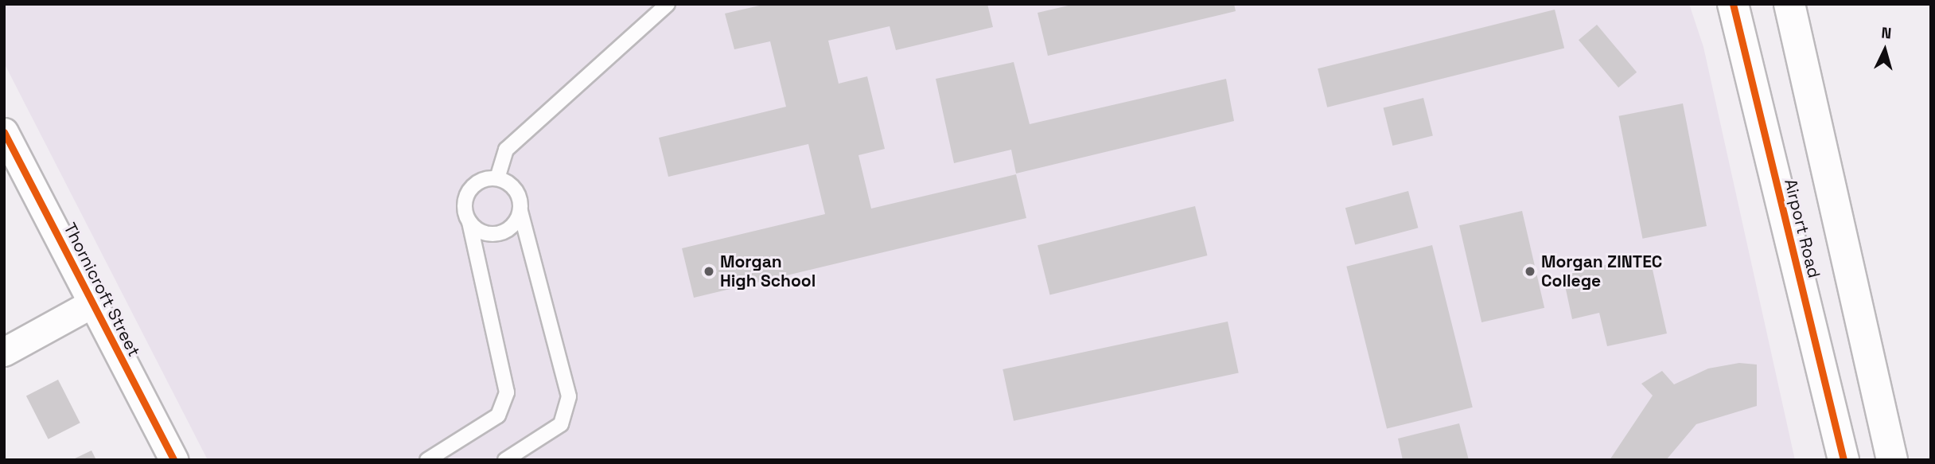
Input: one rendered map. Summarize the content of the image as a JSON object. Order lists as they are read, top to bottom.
{
  "streets": {
    "street": ["Airport Road", "Thornicroft Street"]
  },
  "places": ["Morgan High School", "Morgan ZINTEC College"],
  "north": "top"
}
